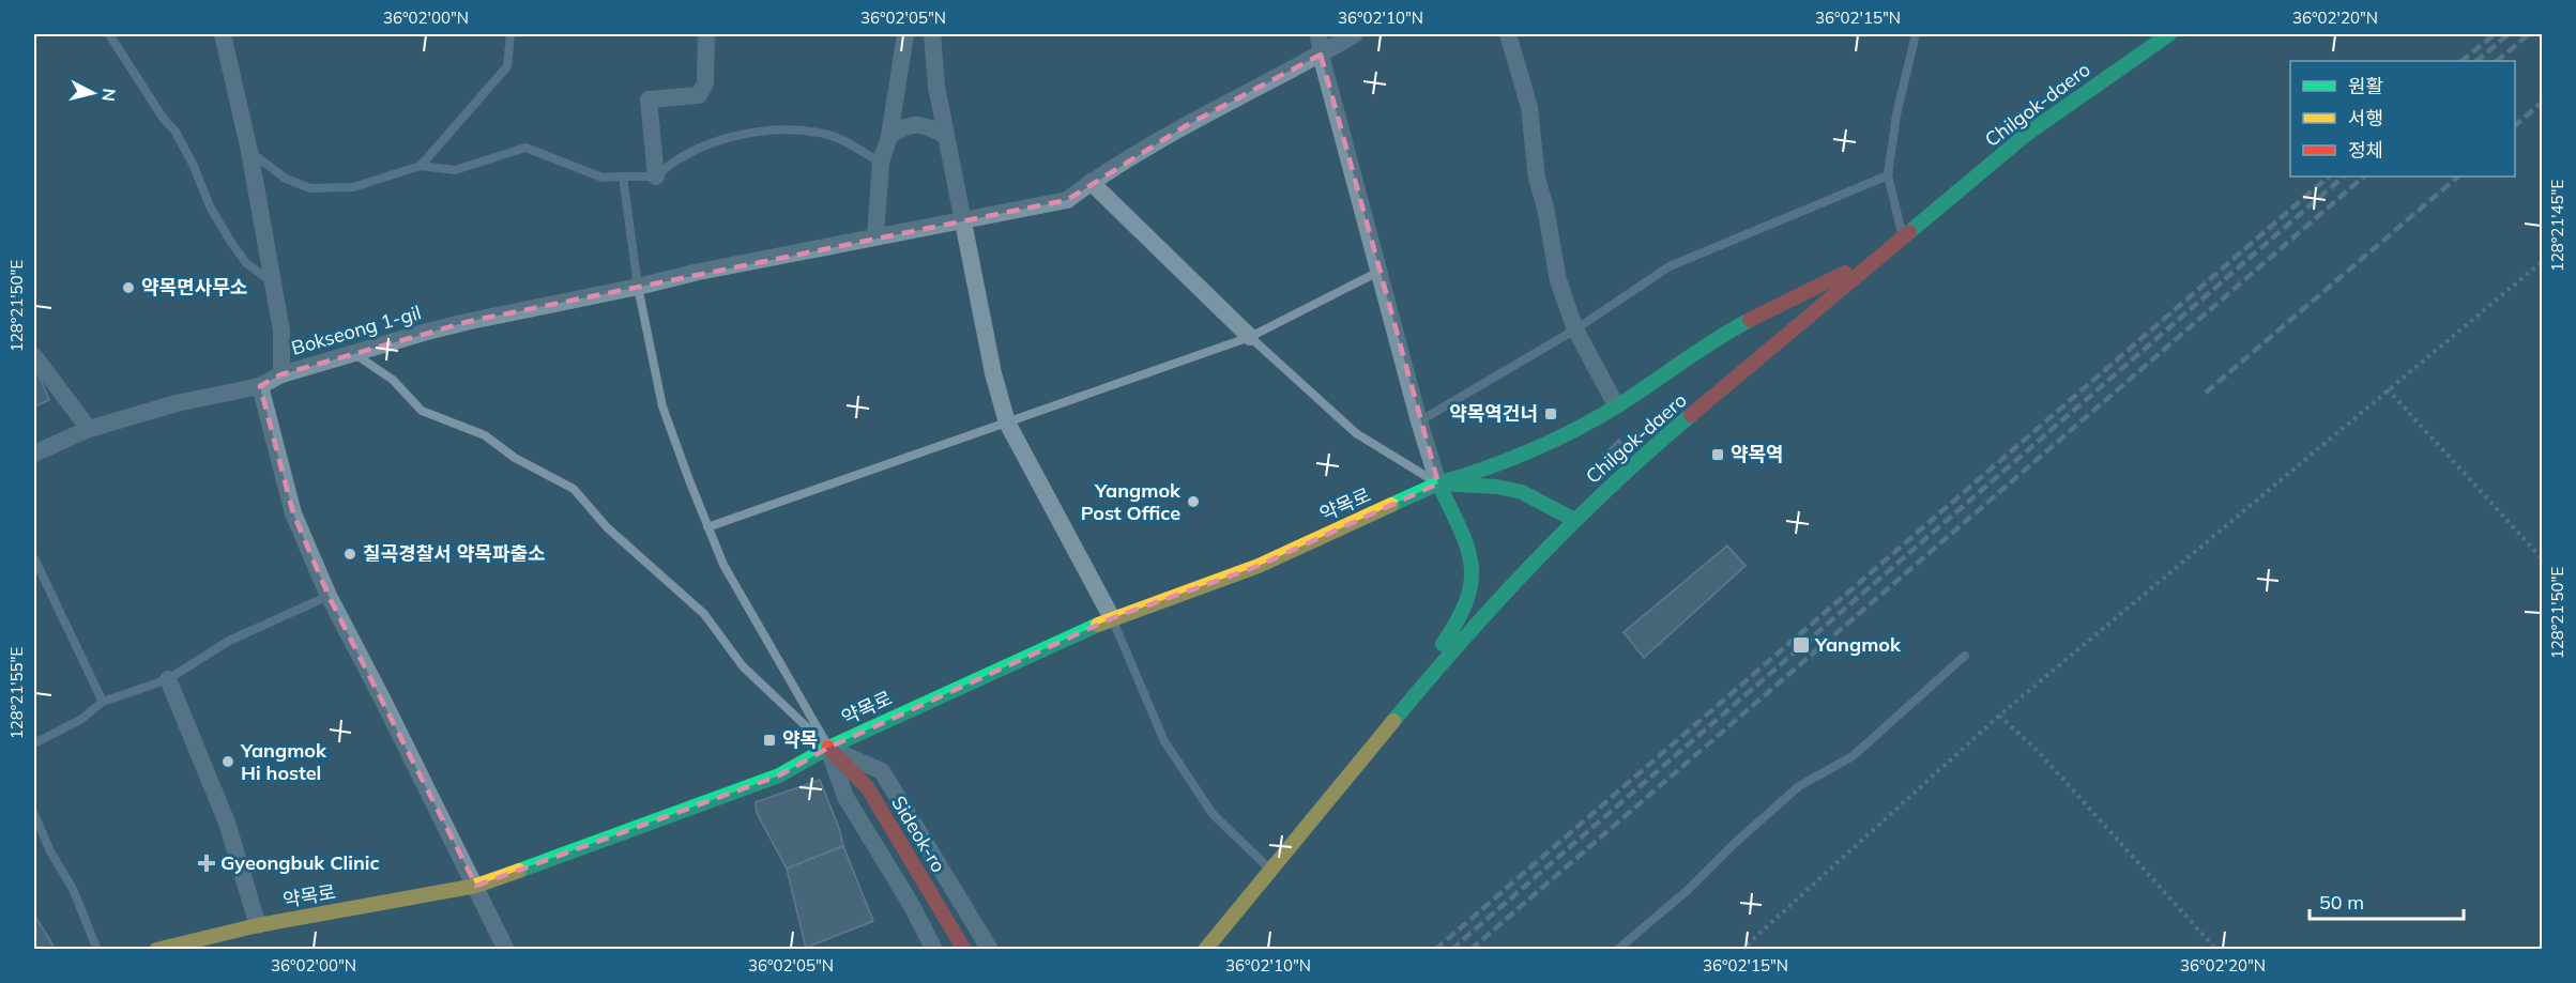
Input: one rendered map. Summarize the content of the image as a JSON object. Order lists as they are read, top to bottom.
{
  "streets": {
    "main road": ["Chilgok-daero", "약목로", "Sideok-ro"],
    "street": ["Bokseong 1-gil"]
  },
  "crossings": [
    ["Chilgok-daero", "약목로"],
    ["약목로", "Sideok-ro"]
  ],
  "places": {
    "other": [
      "약목면사무소",
      "Yangmok Post Office",
      "칠곡경찰서 약목파출소",
      "Yangmok Hi hostel"
    ],
    "transit": [
      "약목역건너",
      "약목역",
      "Yangmok",
      "약목"
    ],
    "health": ["Gyeongbuk Clinic"]
  },
  "legend": ["원활", "서행", "정체"],
  "scale_bar": "50 m",
  "north": "right",
  "coordinates": [
    "36°02'00\"N",
    "36°02'05\"N",
    "36°02'10\"N",
    "36°02'15\"N",
    "36°02'20\"N",
    "128°21'45\"E",
    "128°21'50\"E",
    "128°21'55\"E"
  ]
}
